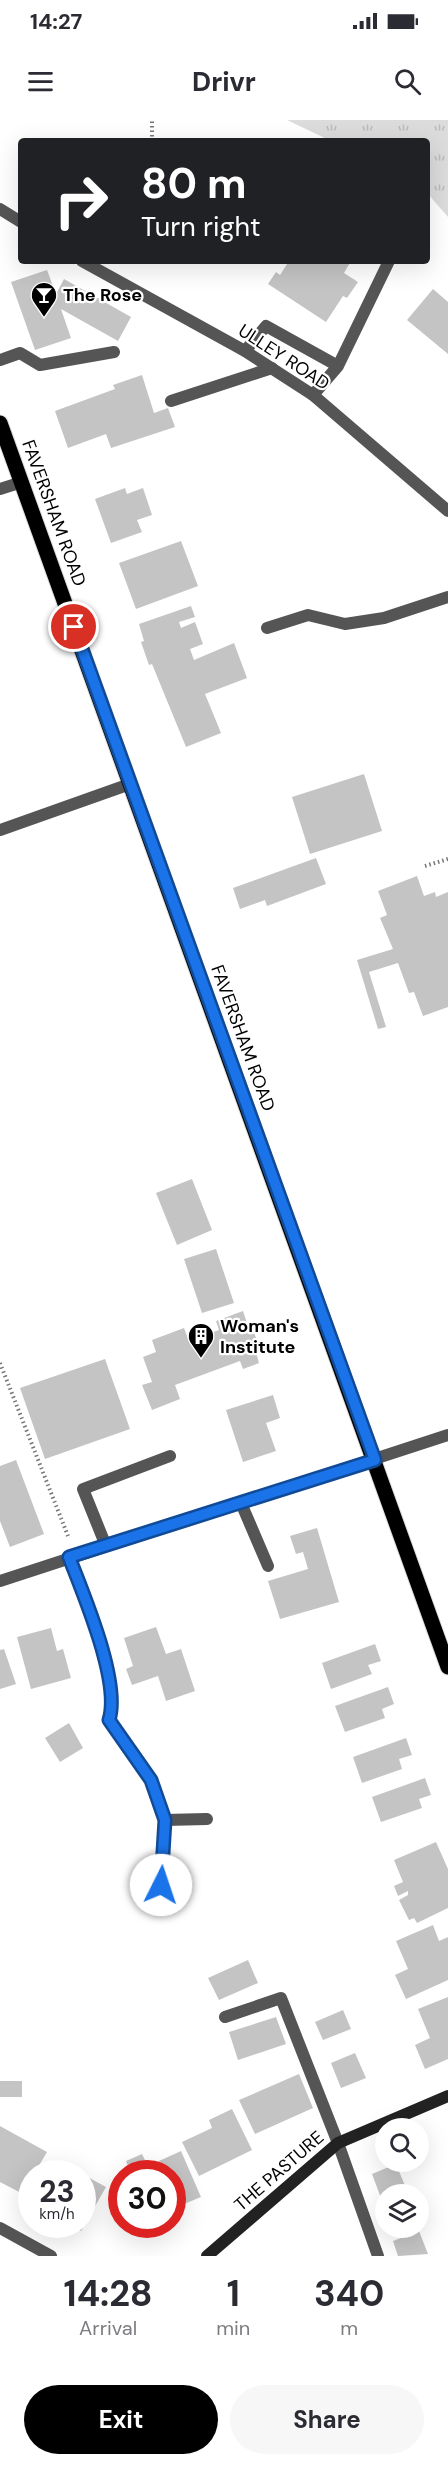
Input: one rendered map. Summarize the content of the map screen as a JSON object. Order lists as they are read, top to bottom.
{
  "streets": {
    "main road": ["FAVERSHAM ROAD"],
    "street": ["ULLEY ROAD", "THE PASTURE"]
  },
  "places": {
    "bar": ["The Rose"],
    "building": ["Woman's Institute"]
  },
  "page": {
    "status": "14:27",
    "header": "Drivr",
    "turn": ["80 m", "Turn right"],
    "speed": "23 km/h",
    "limit": "30",
    "eta": [
      "14:28",
      "Arrival",
      "1",
      "min",
      "340",
      "m"
    ],
    "buttons": ["Exit", "Share"]
  }
}
